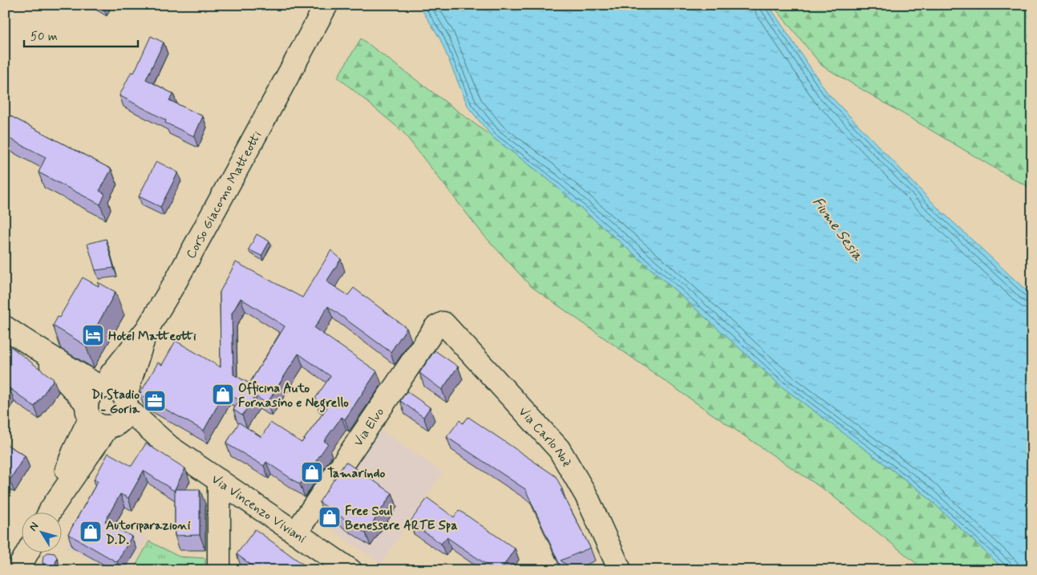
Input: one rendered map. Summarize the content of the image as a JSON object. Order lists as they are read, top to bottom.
{
  "streets": {
    "main road": [
      "Corso Giacomo Matteotti",
      "Via Elvo",
      "Via Carlo Noè",
      "Via Vincenzo Viviani"
    ]
  },
  "crossings": [
    ["Corso Giacomo Matteotti", "Via Vincenzo Viviani"],
    ["Via Elvo", "Via Carlo Noè"],
    ["Via Elvo", "Via Vincenzo Viviani"]
  ],
  "water": ["Fiume Sesia"],
  "places": {
    "hotel": ["Hotel Matteotti"],
    "shop": [
      "Officina Auto Fornasino e Negrello",
      "Tamarindo",
      "Free Soul Benessere ARTE Spa",
      "Autoriparazioni D.D."
    ],
    "office": ["Di Stadio - Goria"]
  },
  "scale_bar": "50 m",
  "north": "top left"
}
